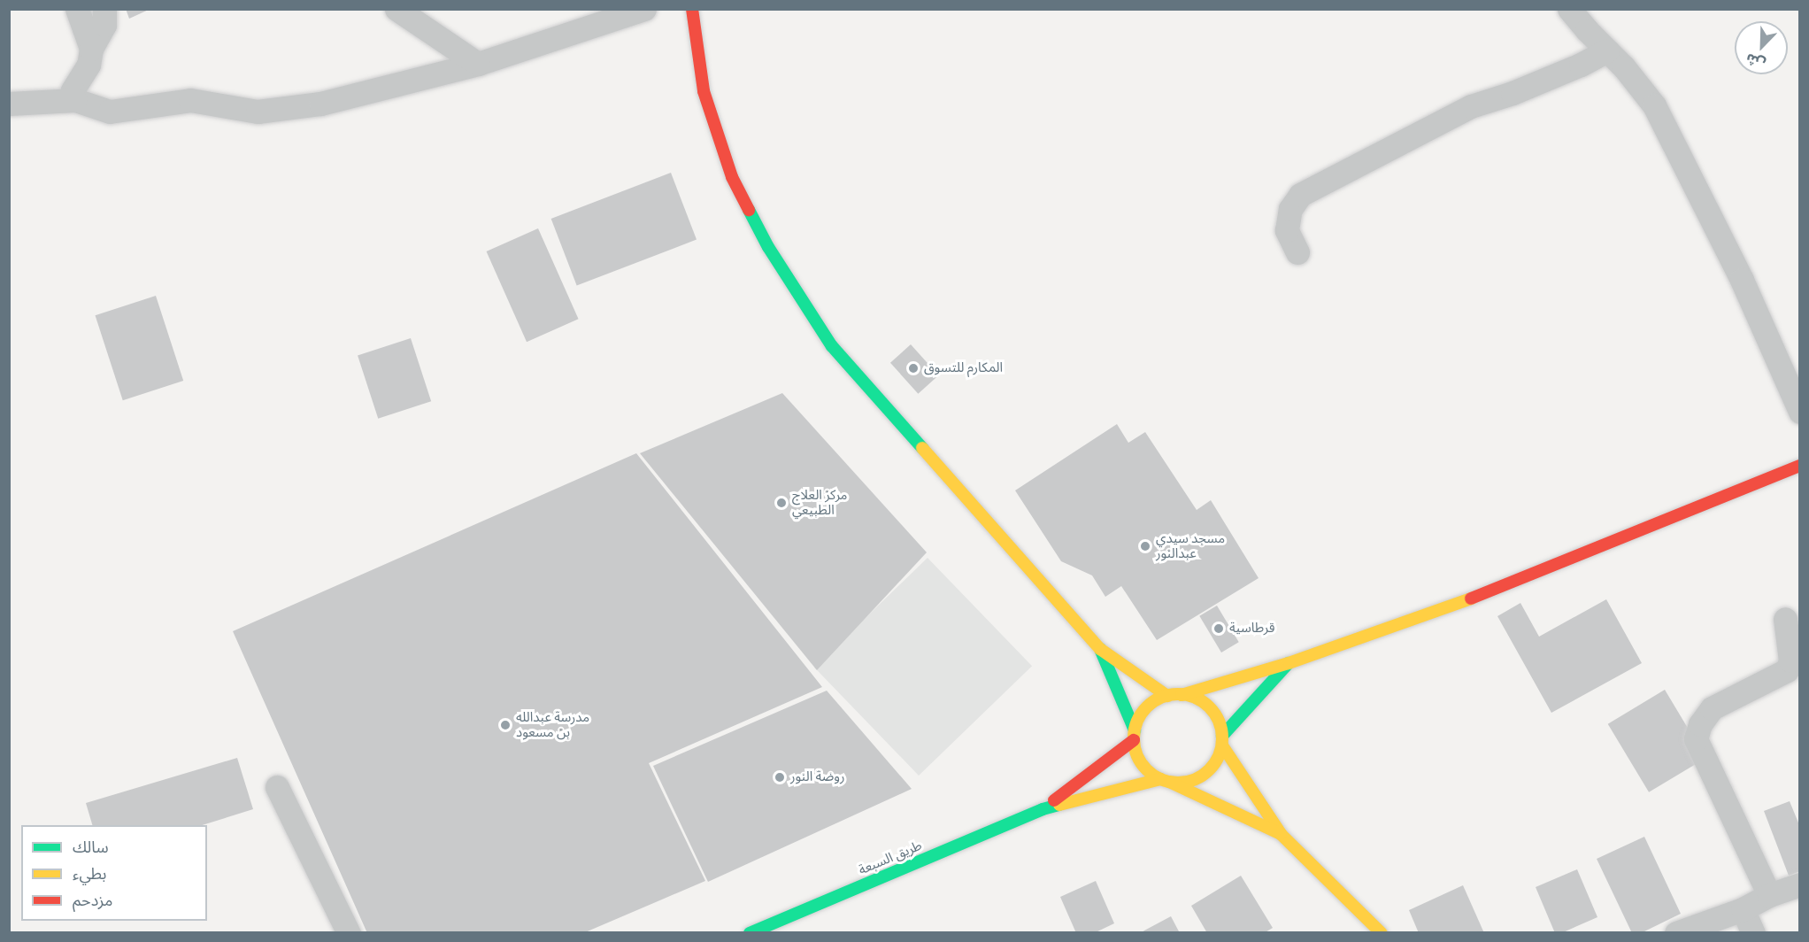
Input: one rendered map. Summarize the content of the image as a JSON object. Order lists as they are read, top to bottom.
{
  "streets": {
    "street": ["طريق السبعة"]
  },
  "places": [
    "المكارم للتسوق",
    "مركز العلاج الطبيعي",
    "مسجد سيدي عبدالنور",
    "قرطاسية",
    "مدرسة عبدالله بن مسعود",
    "روضة النور"
  ],
  "legend": ["سالك", "بطيء", "مزدحم"],
  "north": "bottom left"
}
